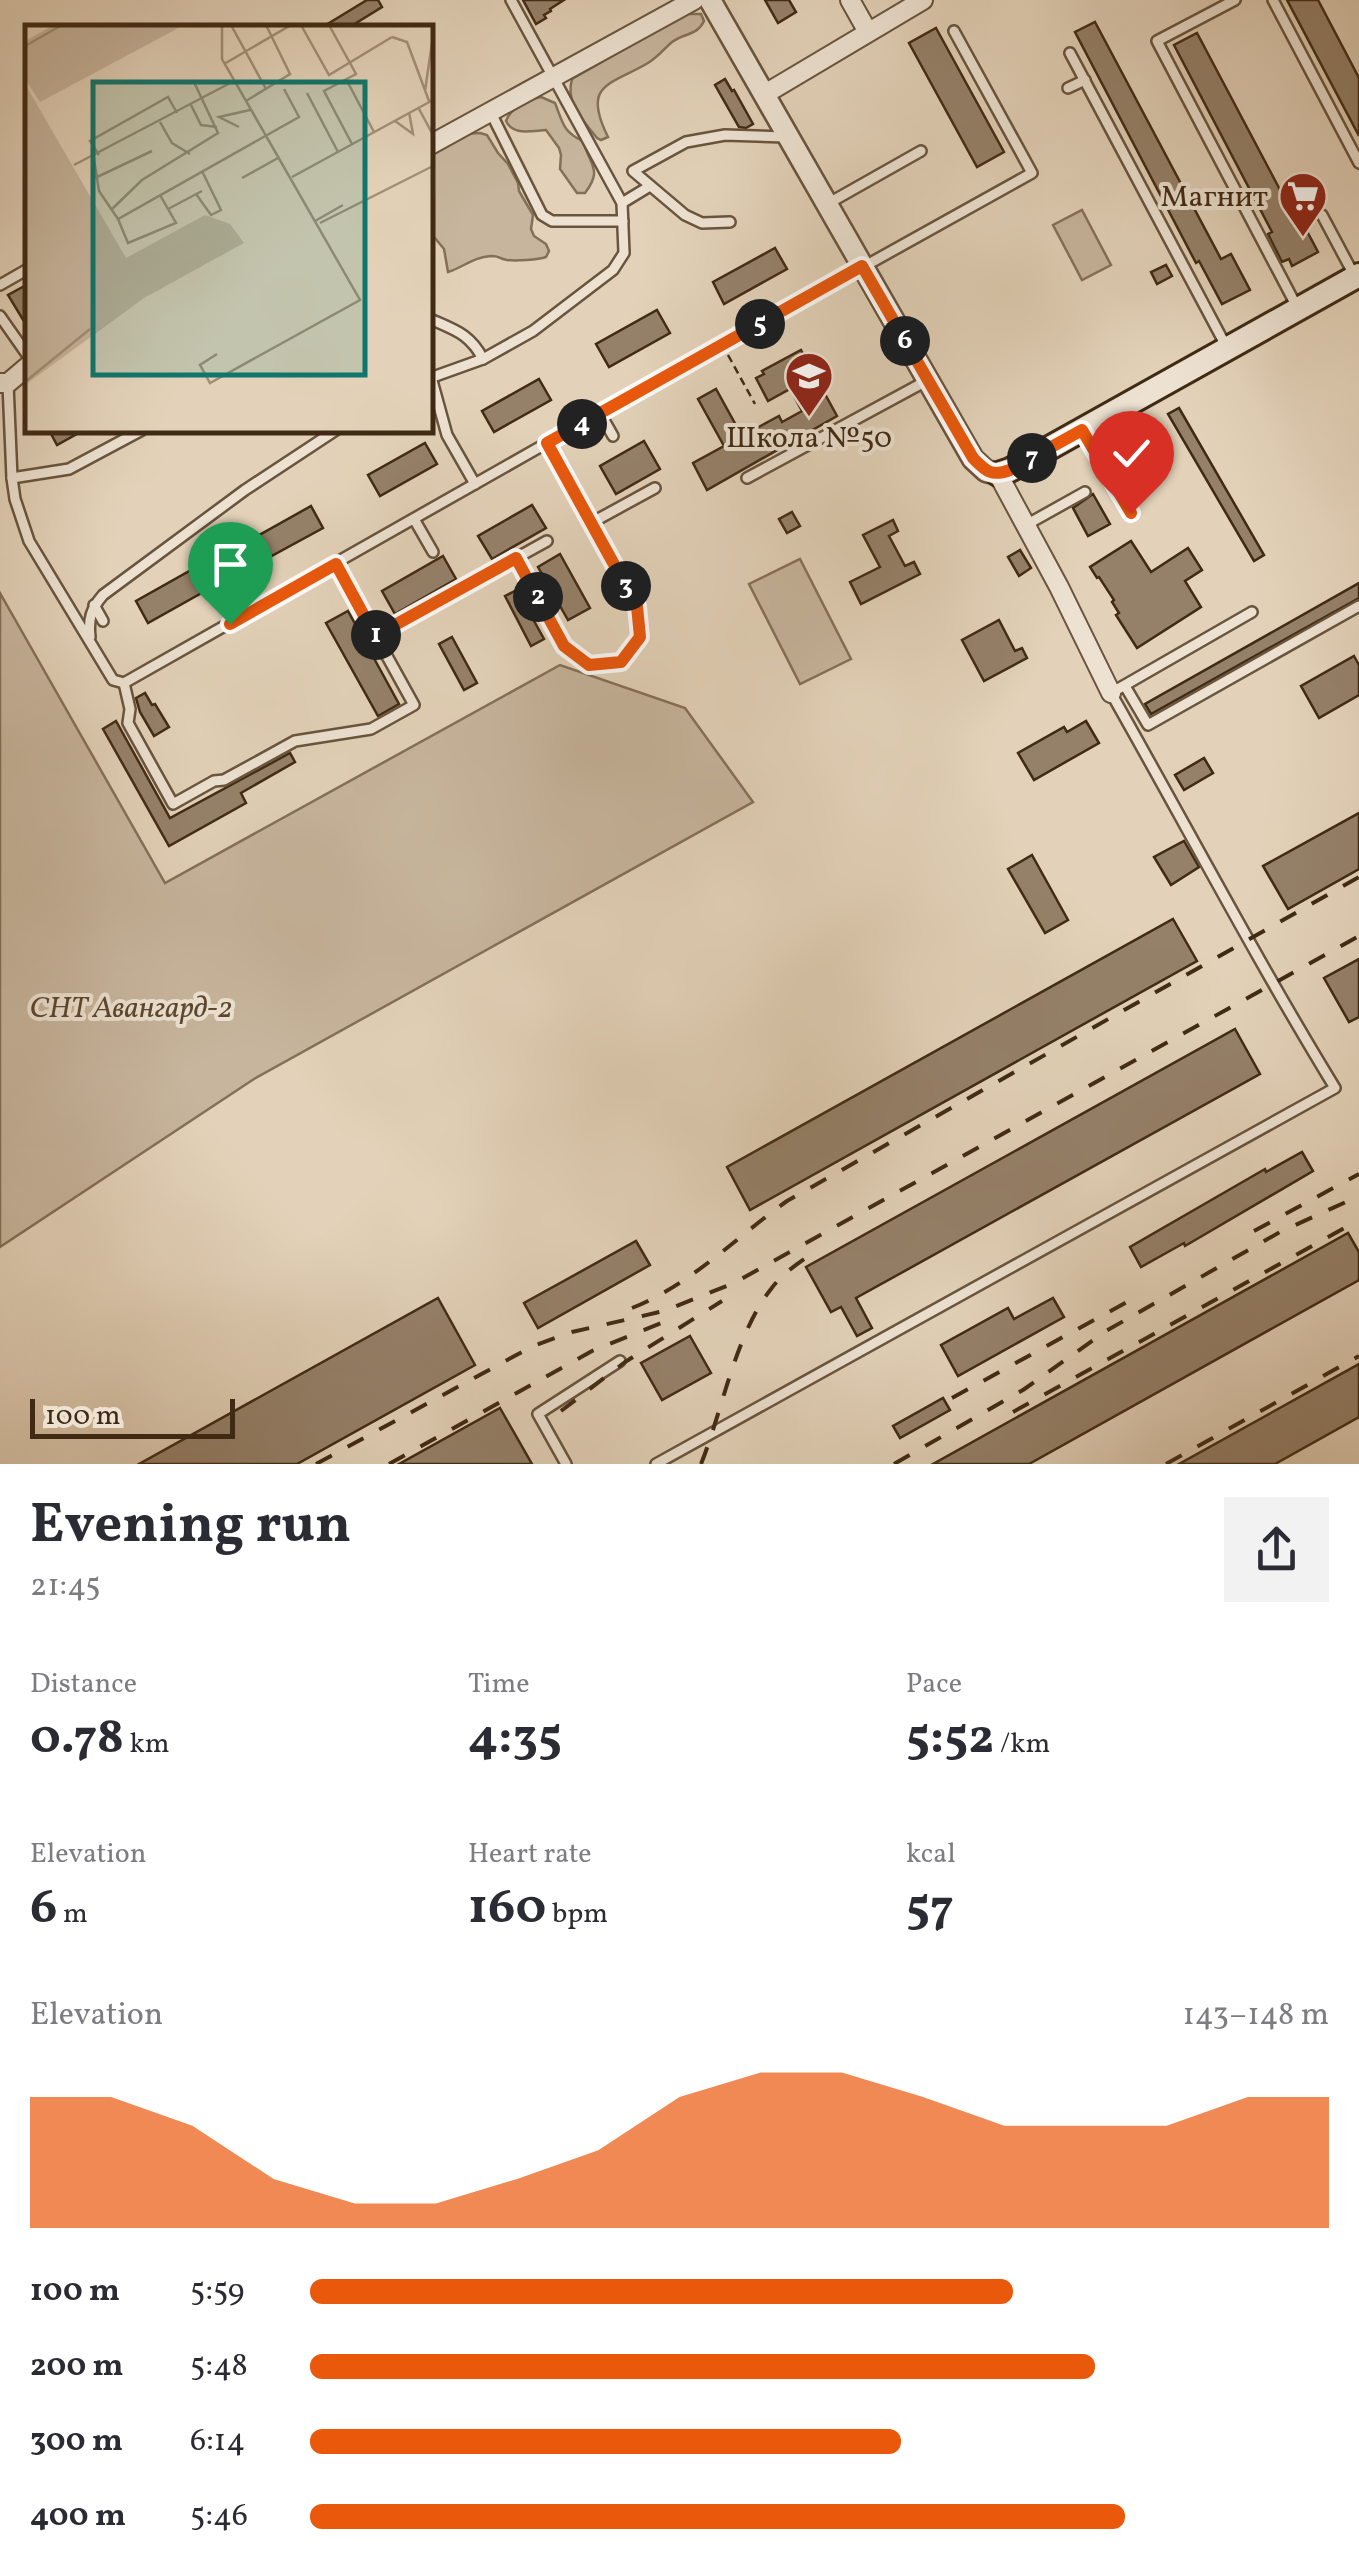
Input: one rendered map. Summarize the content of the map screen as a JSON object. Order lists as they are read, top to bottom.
{
  "parks": ["СНТ Авангард-2"],
  "places": {
    "supermarket": ["Магнит"],
    "school or university": ["Школа №50"]
  },
  "scale_bar": "100 m",
  "page": {
    "pins": [
      "5",
      "6",
      "4",
      "7",
      "3",
      "2",
      "1"
    ],
    "scale": "100 m",
    "heading": ["Evening run", "21:45"],
    "stats": [
      ["Distance", "0.78 km"],
      ["Time", "4:35"],
      ["Pace", "5:52 /km"],
      ["Elevation", "6 m"],
      ["Heart rate", "160 bpm"],
      ["kcal", "57"]
    ],
    "chart": ["Elevation", "143–148 m"],
    "list": [
      {
        "name": "100 m",
        "note": "5:59"
      },
      {
        "name": "200 m",
        "note": "5:48"
      },
      {
        "name": "300 m",
        "note": "6:14"
      },
      {
        "name": "400 m",
        "note": "5:46"
      }
    ]
  }
}
